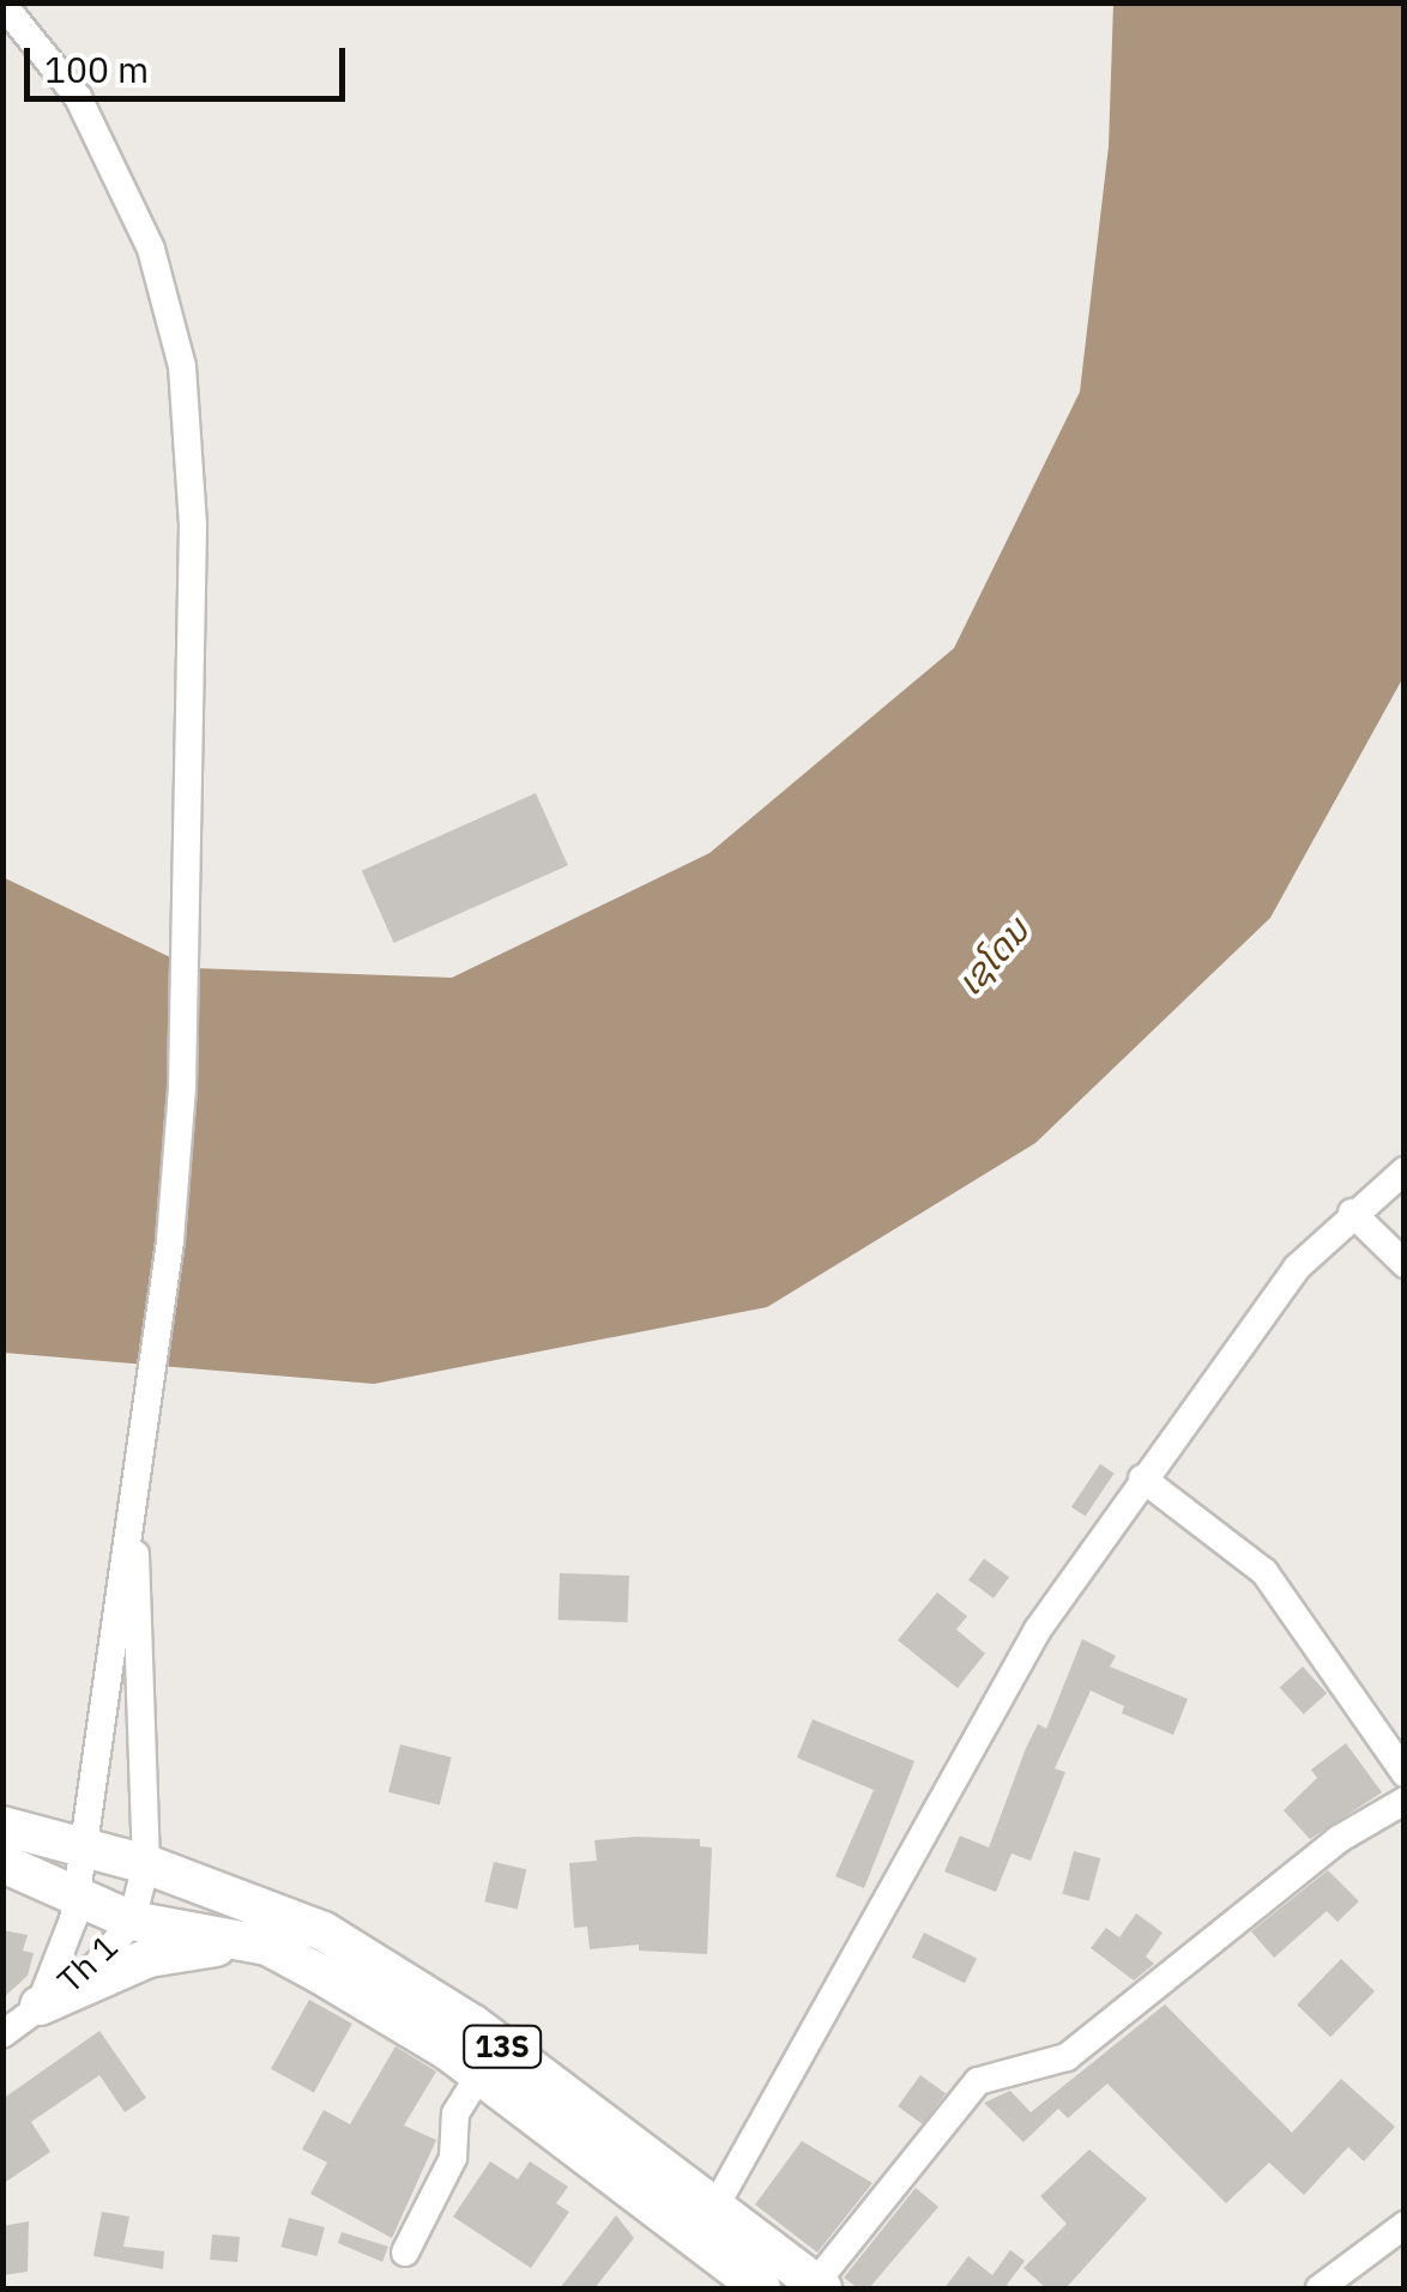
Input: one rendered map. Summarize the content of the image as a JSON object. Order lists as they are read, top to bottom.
{
  "streets": {
    "highway": ["13S"],
    "street": ["Th 1"]
  },
  "crossings": [
    ["Th 1", "13S"]
  ],
  "water": ["ເຊໂດນ"],
  "scale_bar": "100 m"
}
